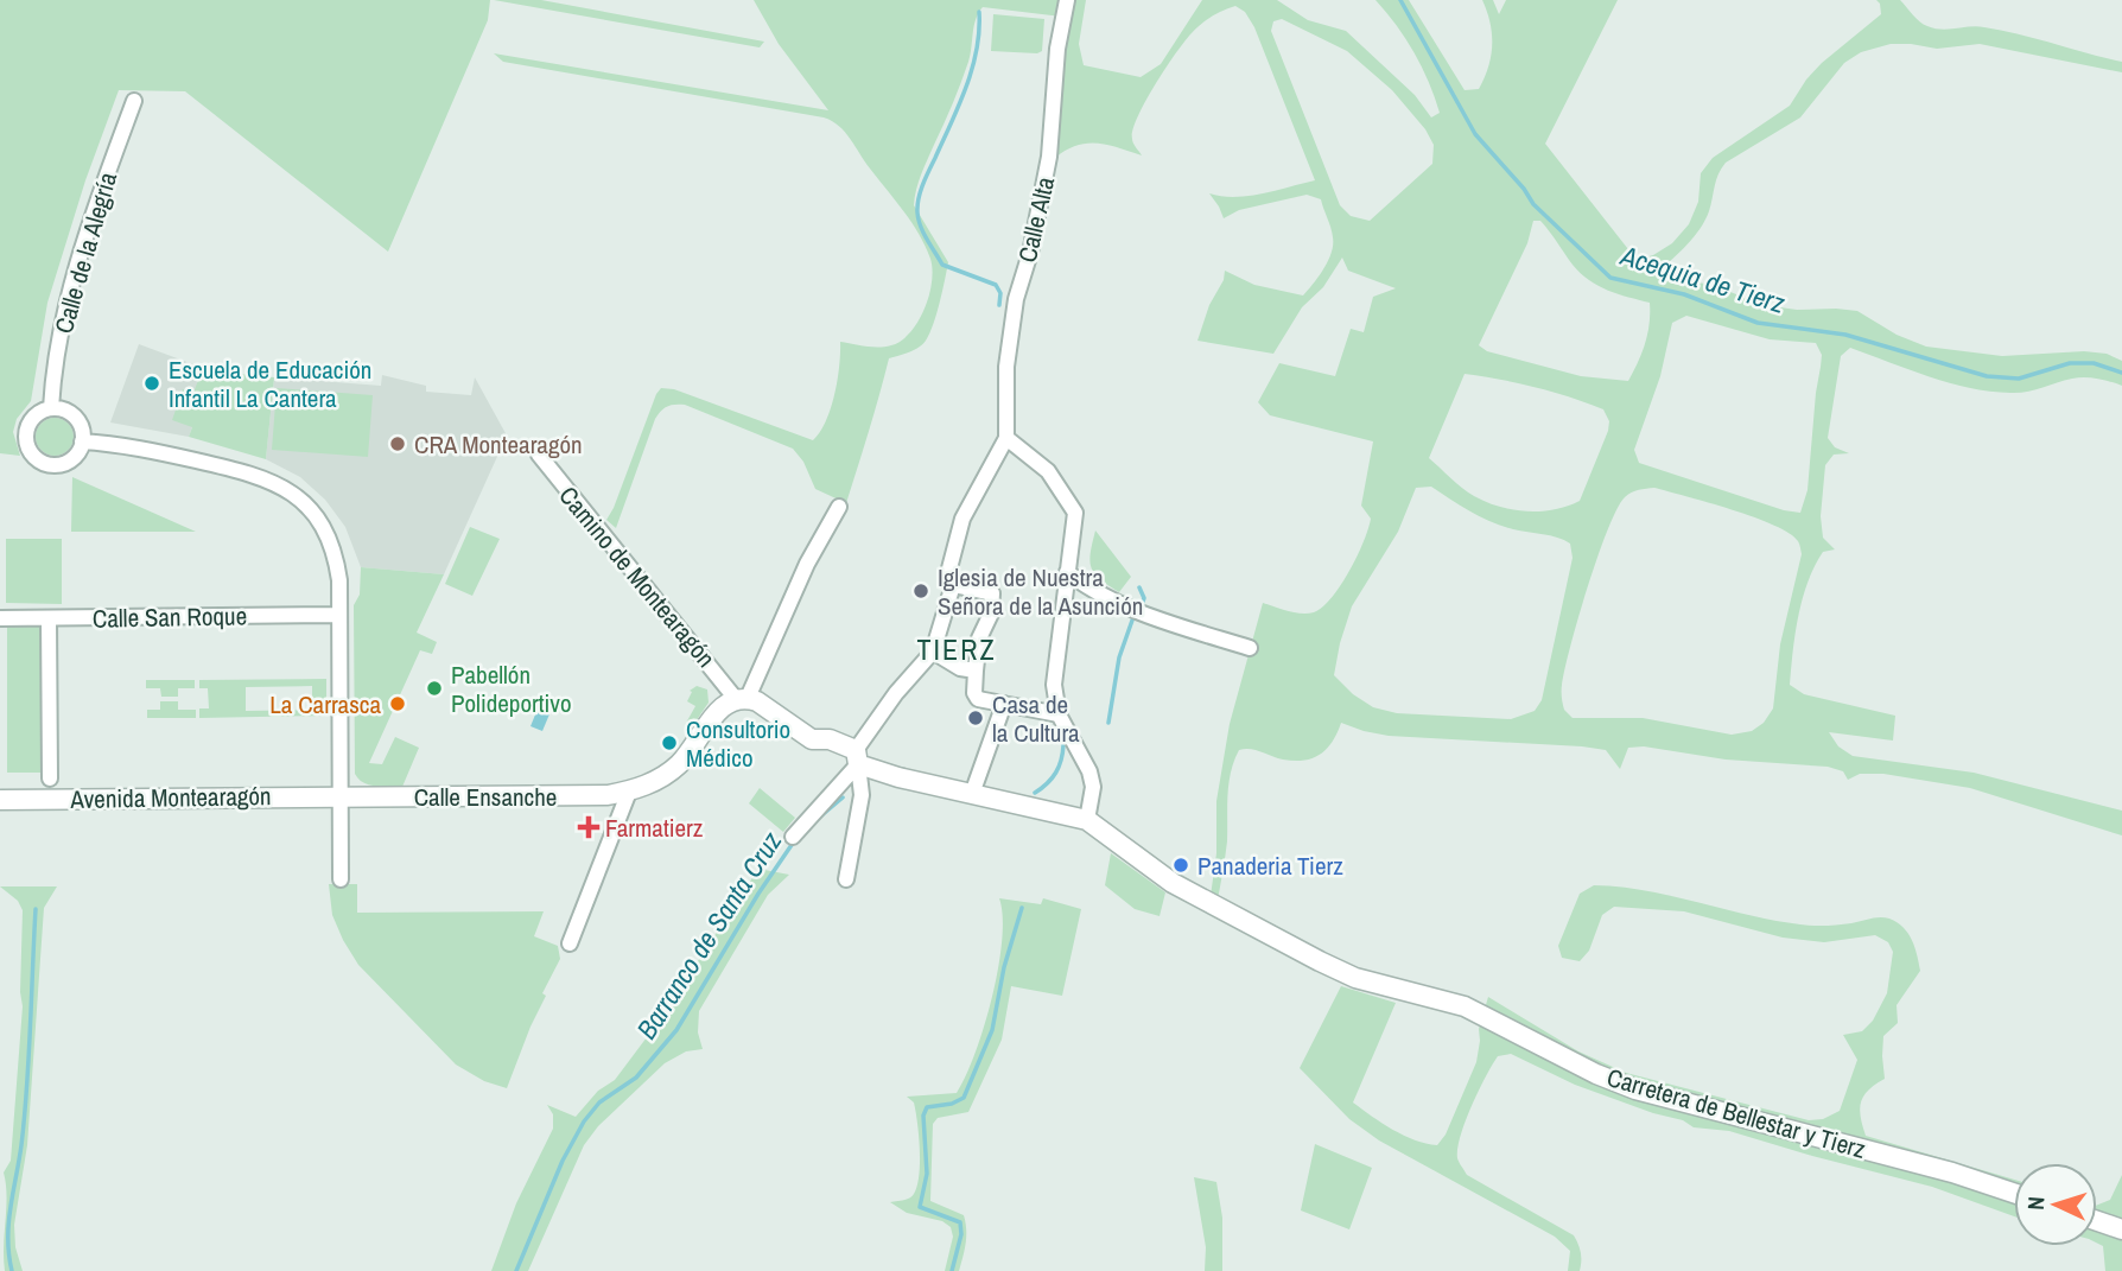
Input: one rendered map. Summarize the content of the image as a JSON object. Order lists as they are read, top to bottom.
{
  "streets": {
    "street": [
      "Calle Alta",
      "Calle de la Alegría",
      "Camino de Montearagón",
      "Calle San Roque",
      "Calle Ensanche",
      "Avenida Montearagón",
      "Carretera de Bellestar y Tierz"
    ]
  },
  "crossings": [
    ["Camino de Montearagón", "Calle Ensanche"],
    ["Camino de Montearagón", "Carretera de Bellestar y Tierz"],
    ["Calle Ensanche", "Avenida Montearagón"],
    ["Calle Ensanche", "Carretera de Bellestar y Tierz"]
  ],
  "districts": ["TIERZ"],
  "water": ["Acequia de Tierz", "Barranco de Santa Cruz"],
  "places": {
    "other": [
      "Escuela de Educación Infantil La Cantera",
      "CRA Montearagón",
      "Iglesia de Nuestra Señora de la Asunción",
      "Pabellón Polideportivo",
      "La Carrasca",
      "Casa de la Cultura",
      "Consultorio Médico",
      "Panaderia Tierz"
    ],
    "health": ["Farmatierz"]
  },
  "north": "left"
}
